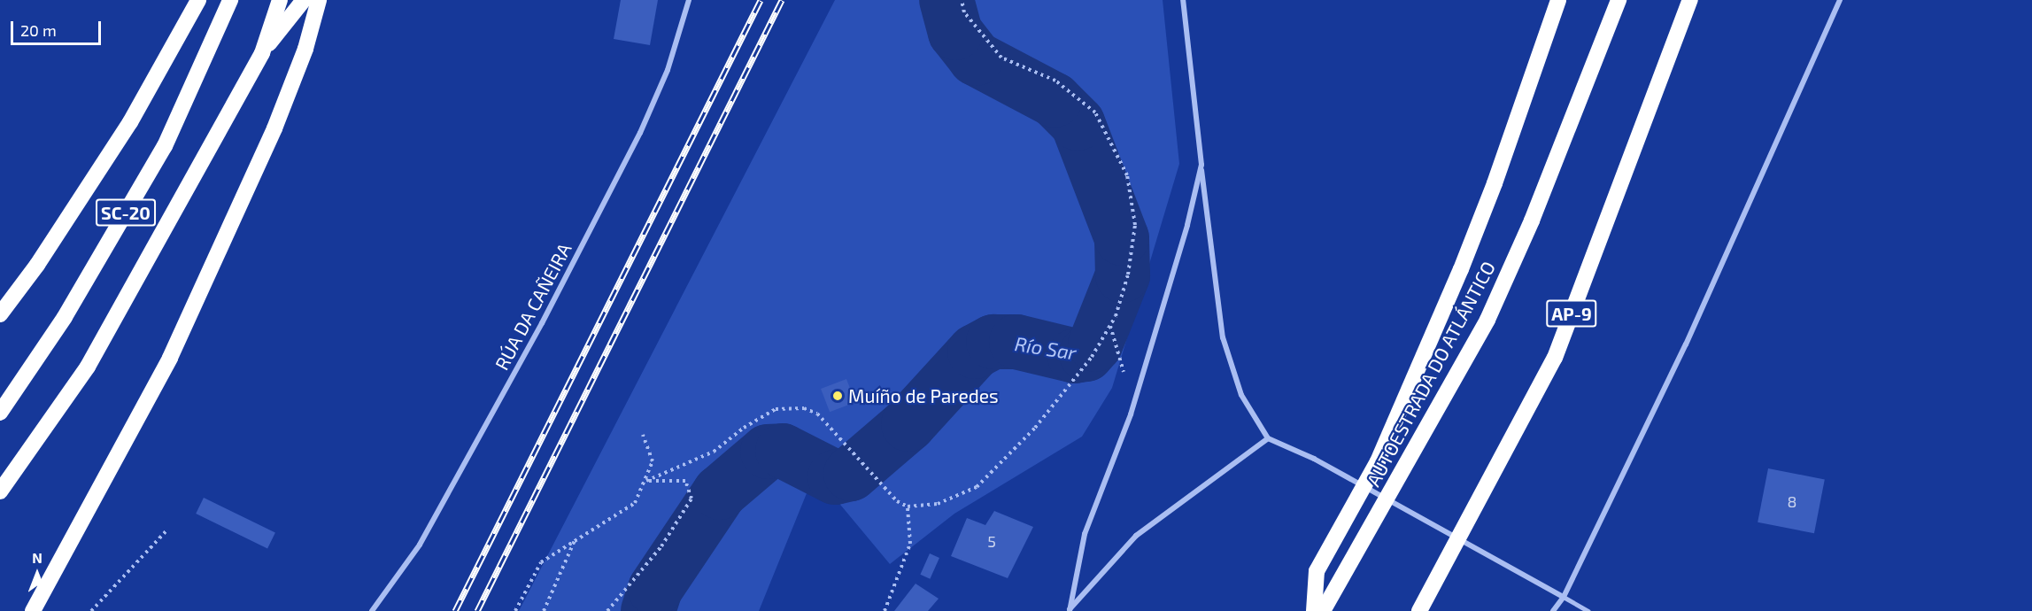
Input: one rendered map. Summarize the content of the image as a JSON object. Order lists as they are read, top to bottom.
{
  "streets": {
    "highway": ["SC-20", "AP-9", "AUTOESTRADA DO ATLÁNTICO"],
    "street": ["RÚA DA CAÑEIRA"]
  },
  "water": ["Río Sar"],
  "places": ["Muíño de Paredes"],
  "house_numbers": ["8", "5"],
  "scale_bar": "20 m",
  "north": "top"
}
